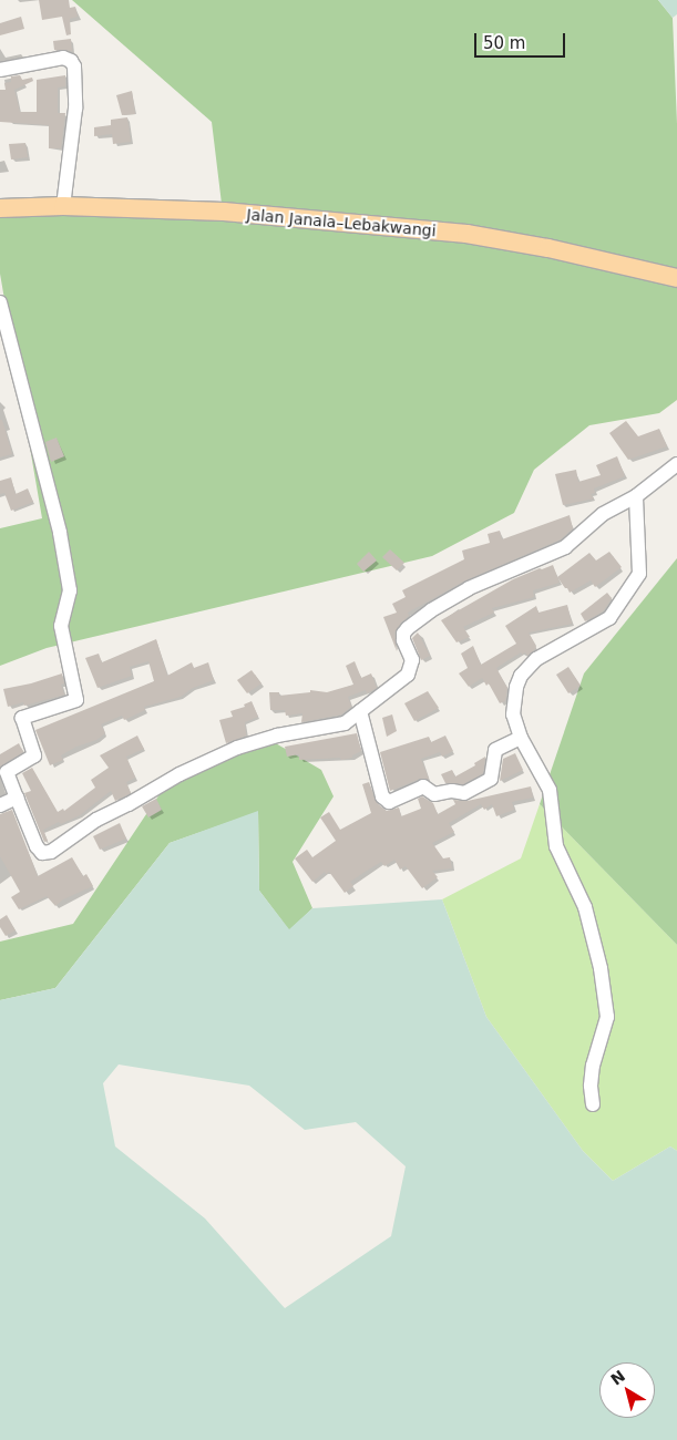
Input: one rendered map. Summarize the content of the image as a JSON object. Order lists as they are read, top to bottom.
{
  "streets": {
    "main road": ["Jalan Janala–Lebakwangi"]
  },
  "scale_bar": "50 m",
  "north": "top left"
}
